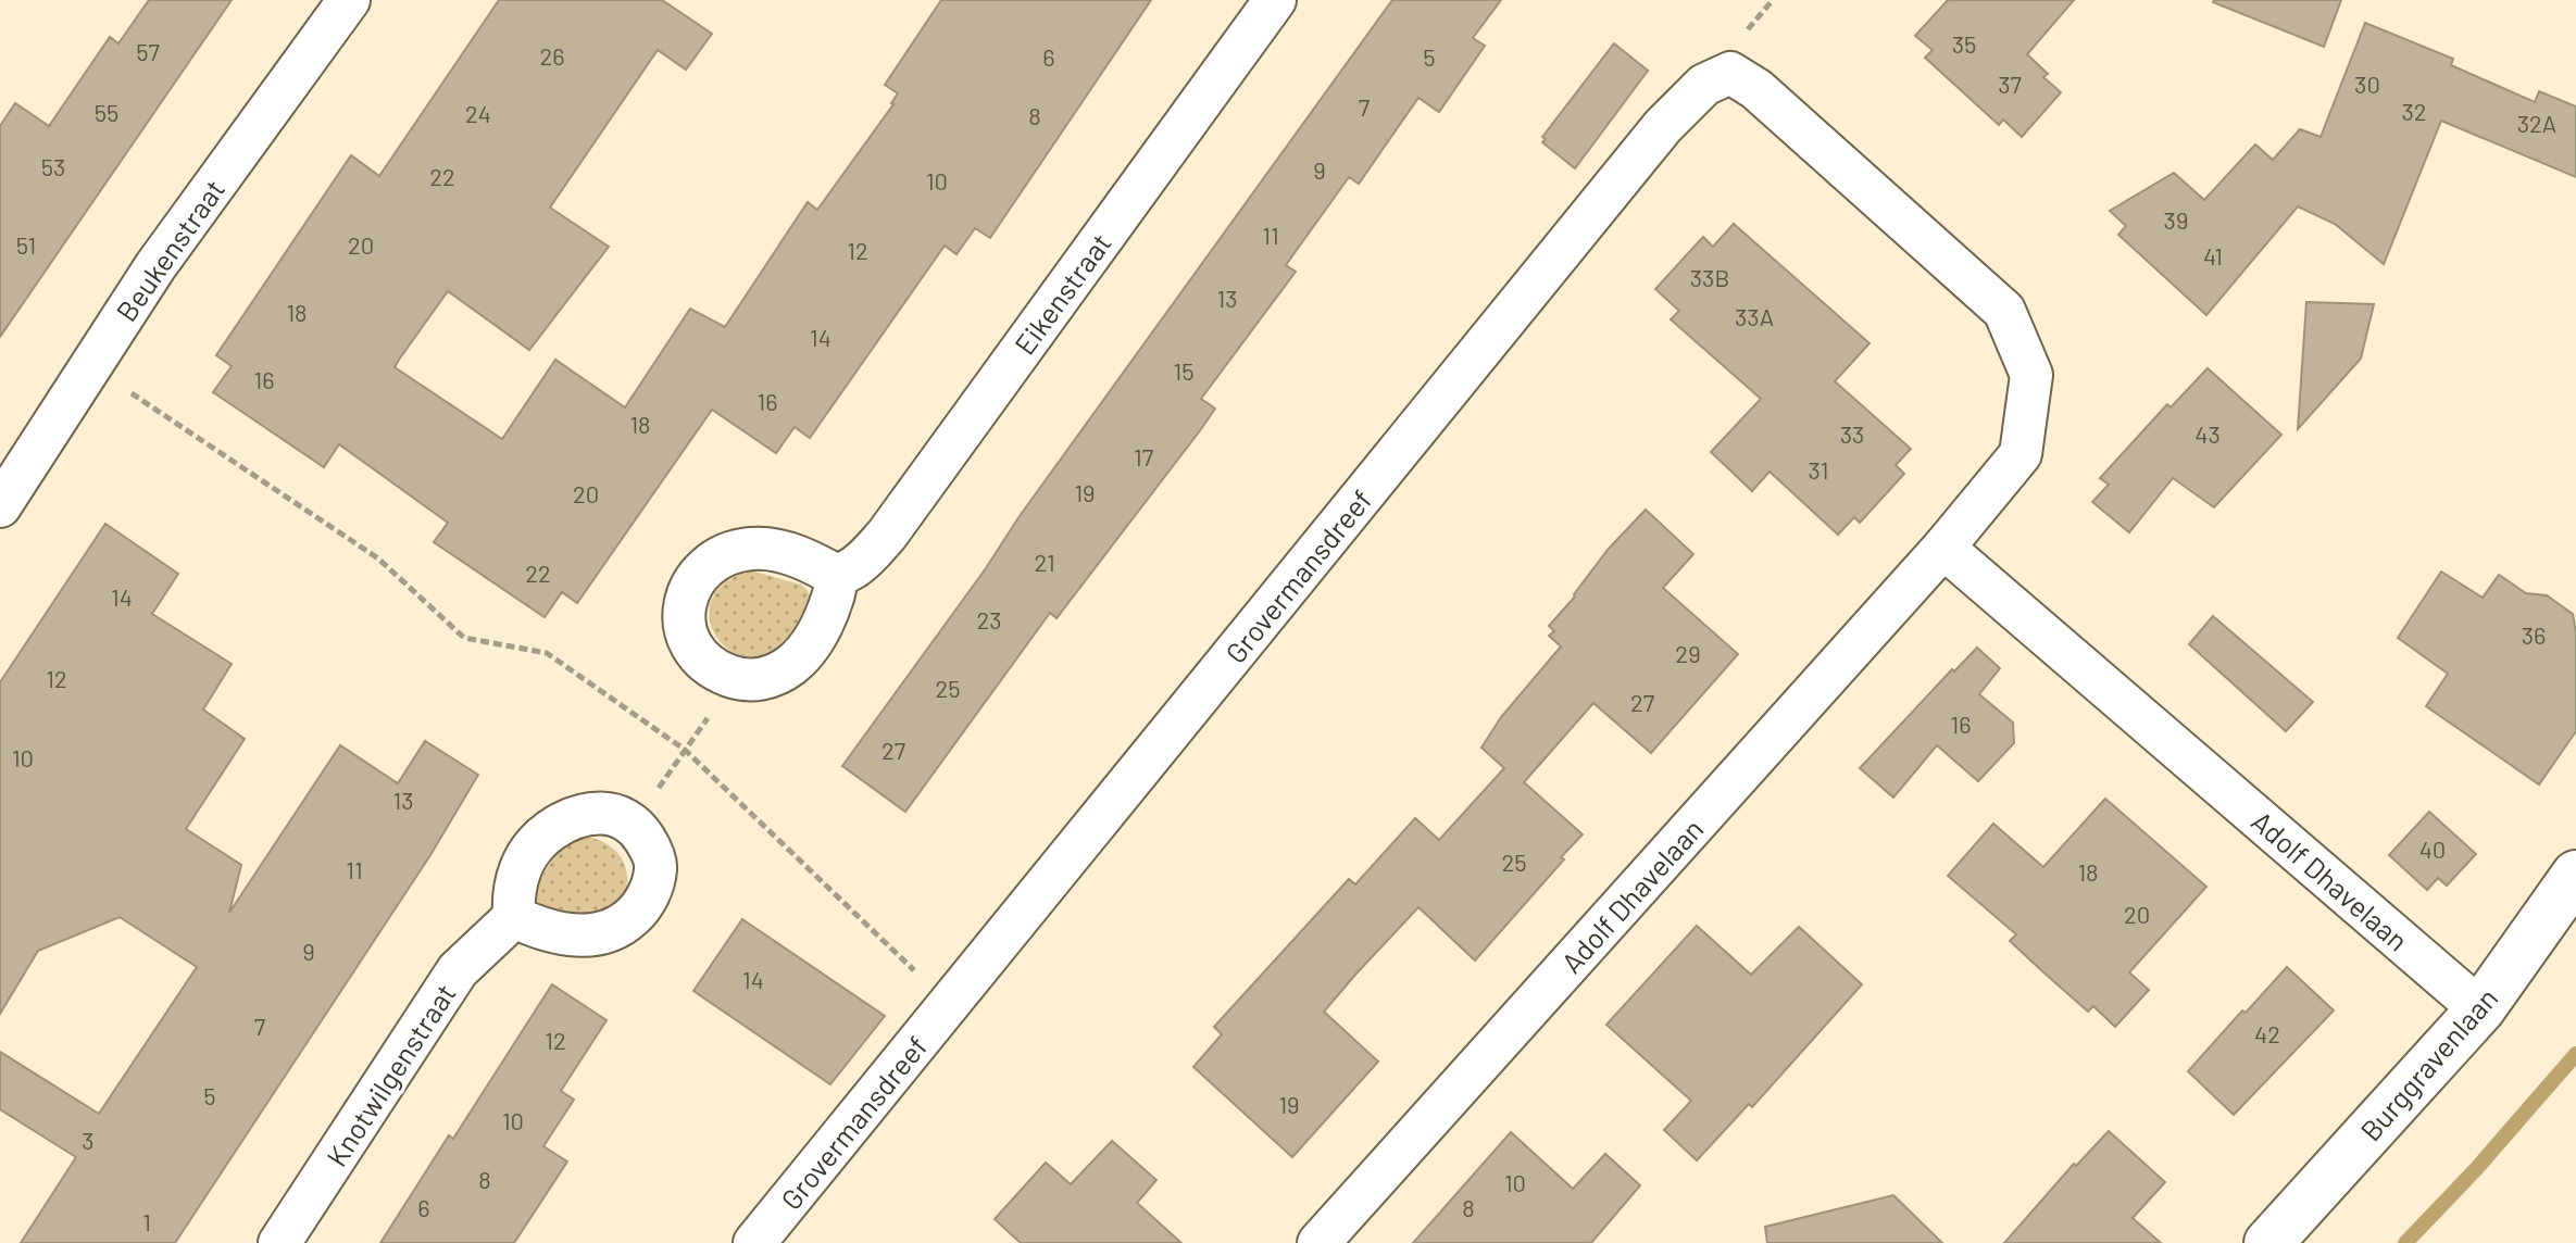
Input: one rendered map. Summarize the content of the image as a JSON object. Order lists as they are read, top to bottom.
{
  "streets": {
    "main road": ["Burggravenlaan"],
    "street": [
      "Beukenstraat",
      "Eikenstraat",
      "Grovermansdreef",
      "Adolf Dhavelaan",
      "Knotwilgenstraat"
    ]
  },
  "crossings": [
    ["Grovermansdreef", "Adolf Dhavelaan"],
    ["Adolf Dhavelaan", "Burggravenlaan"]
  ],
  "house_numbers": [
    "35",
    "57",
    "26",
    "6",
    "5",
    "37",
    "30",
    "7",
    "32",
    "55",
    "24",
    "8",
    "32A",
    "53",
    "9",
    "22",
    "10",
    "39",
    "11",
    "51",
    "20",
    "12",
    "41",
    "33B",
    "13",
    "18",
    "33A",
    "14",
    "15",
    "16",
    "16",
    "18",
    "33",
    "43",
    "17",
    "31",
    "19",
    "20",
    "21",
    "22",
    "14",
    "23",
    "36",
    "29",
    "12",
    "25",
    "27",
    "16",
    "27",
    "10",
    "13",
    "40",
    "25",
    "11",
    "18",
    "20",
    "9",
    "14",
    "7",
    "42",
    "12",
    "5",
    "19",
    "10",
    "3",
    "8",
    "10",
    "6",
    "8",
    "1"
  ]
}
